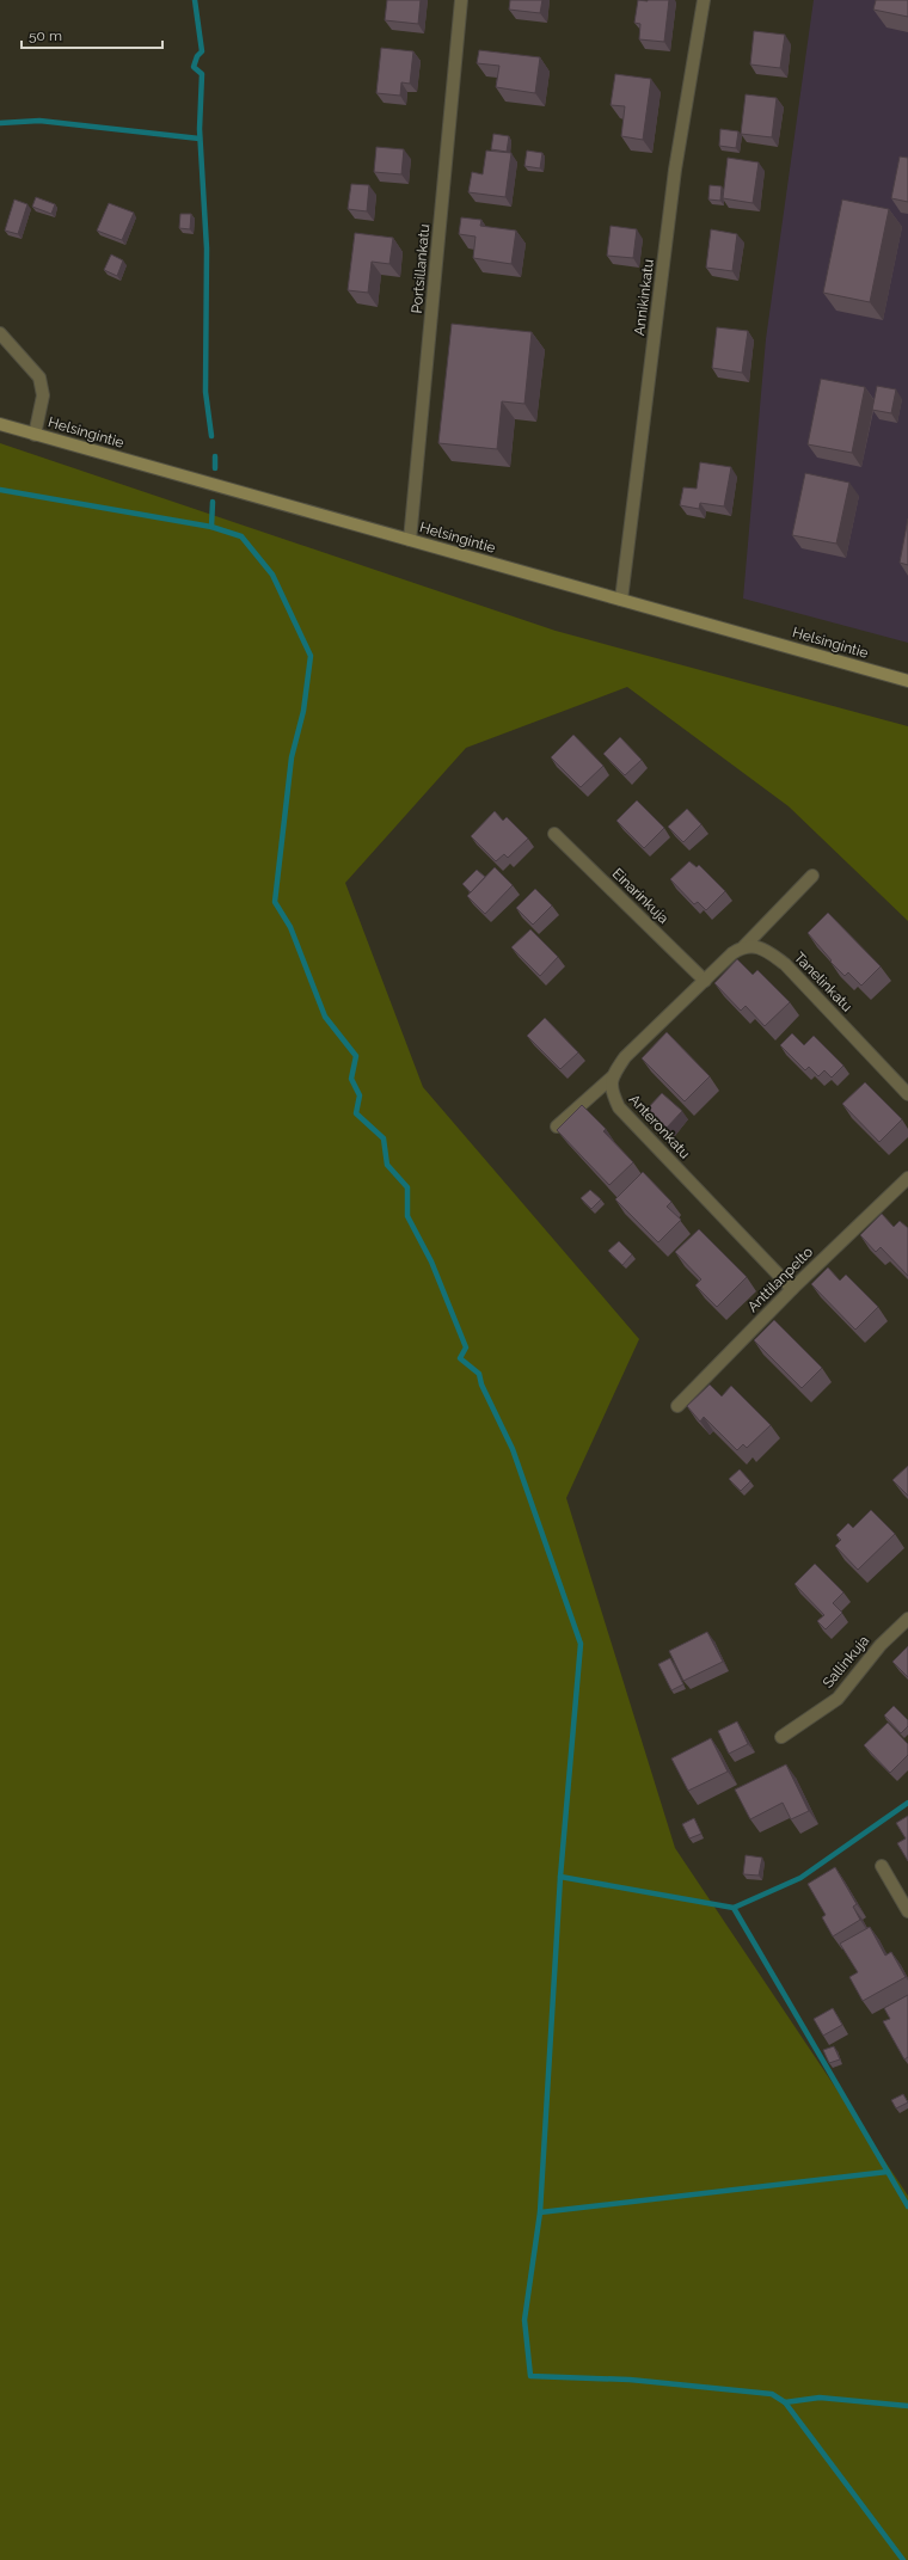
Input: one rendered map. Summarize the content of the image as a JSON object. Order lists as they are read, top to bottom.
{
  "streets": {
    "main road": ["Helsingintie"],
    "street": [
      "Portsillankatu",
      "Annikinkatu",
      "Einarinkuja",
      "Tanelinkatu",
      "Anteronkatu",
      "Anttilanpelto",
      "Sallinkuja"
    ]
  },
  "crossings": [
    ["Portsillankatu", "Helsingintie"],
    ["Annikinkatu", "Helsingintie"],
    ["Anteronkatu", "Anttilanpelto"]
  ],
  "scale_bar": "50 m"
}
